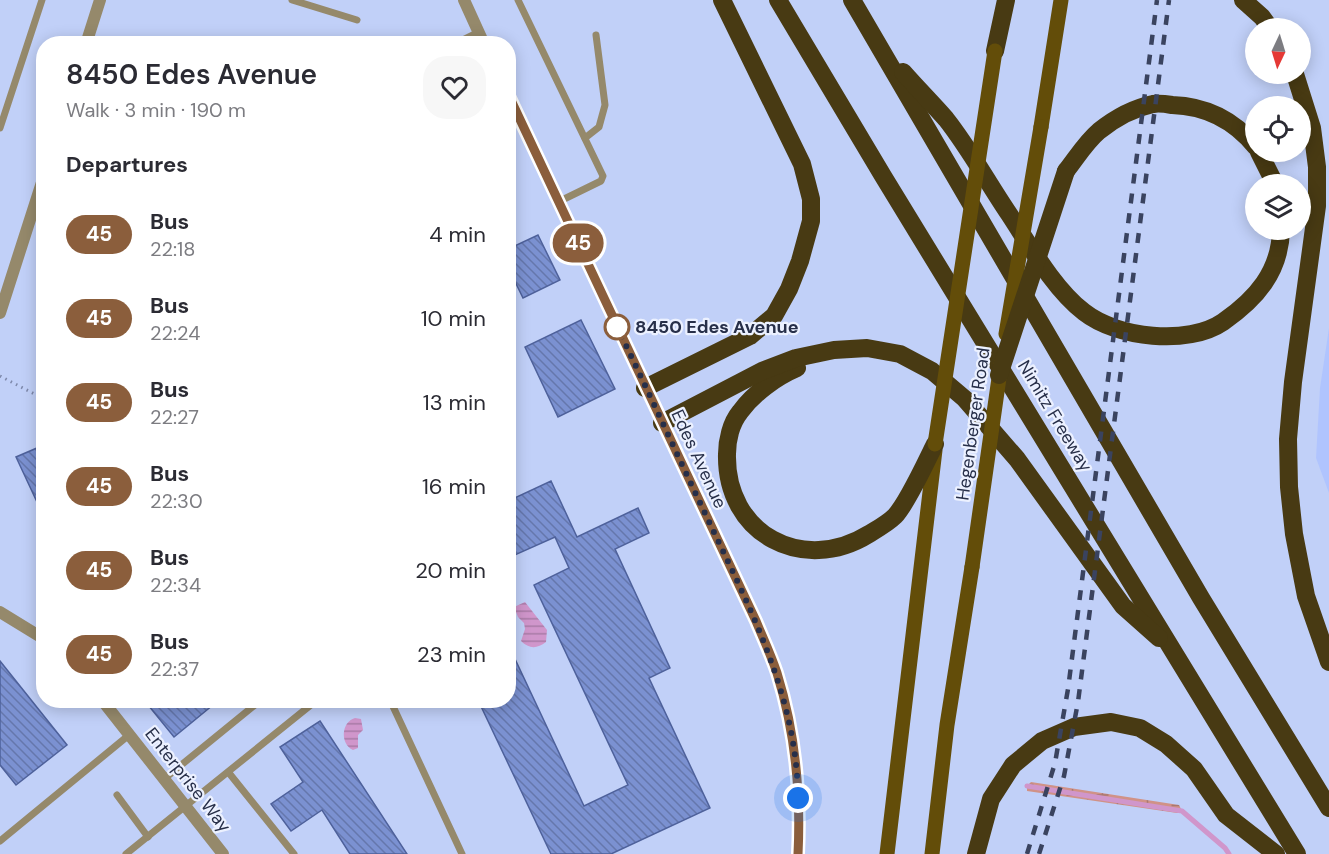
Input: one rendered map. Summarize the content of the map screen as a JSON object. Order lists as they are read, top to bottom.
{
  "streets": {
    "highway": ["Nimitz Freeway"],
    "main road": ["Hegenberger Road"],
    "street": ["Edes Avenue", "Enterprise Way"]
  },
  "places": ["8450 Edes Avenue"],
  "lines": ["bus line 45"],
  "north": "bottom",
  "page": {
    "on_map": "45",
    "heading": [
      ["8450 Edes Avenue", "Walk · 3 min · 190 m"],
      "Departures"
    ],
    "list": [
      {
        "mark": "45",
        "name": "Bus",
        "note": "22:18",
        "value": "4 min"
      },
      {
        "mark": "45",
        "name": "Bus",
        "note": "22:24",
        "value": "10 min"
      },
      {
        "mark": "45",
        "name": "Bus",
        "note": "22:27",
        "value": "13 min"
      },
      {
        "mark": "45",
        "name": "Bus",
        "note": "22:30",
        "value": "16 min"
      },
      {
        "mark": "45",
        "name": "Bus",
        "note": "22:34",
        "value": "20 min"
      },
      {
        "mark": "45",
        "name": "Bus",
        "note": "22:37",
        "value": "23 min"
      }
    ]
  }
}
